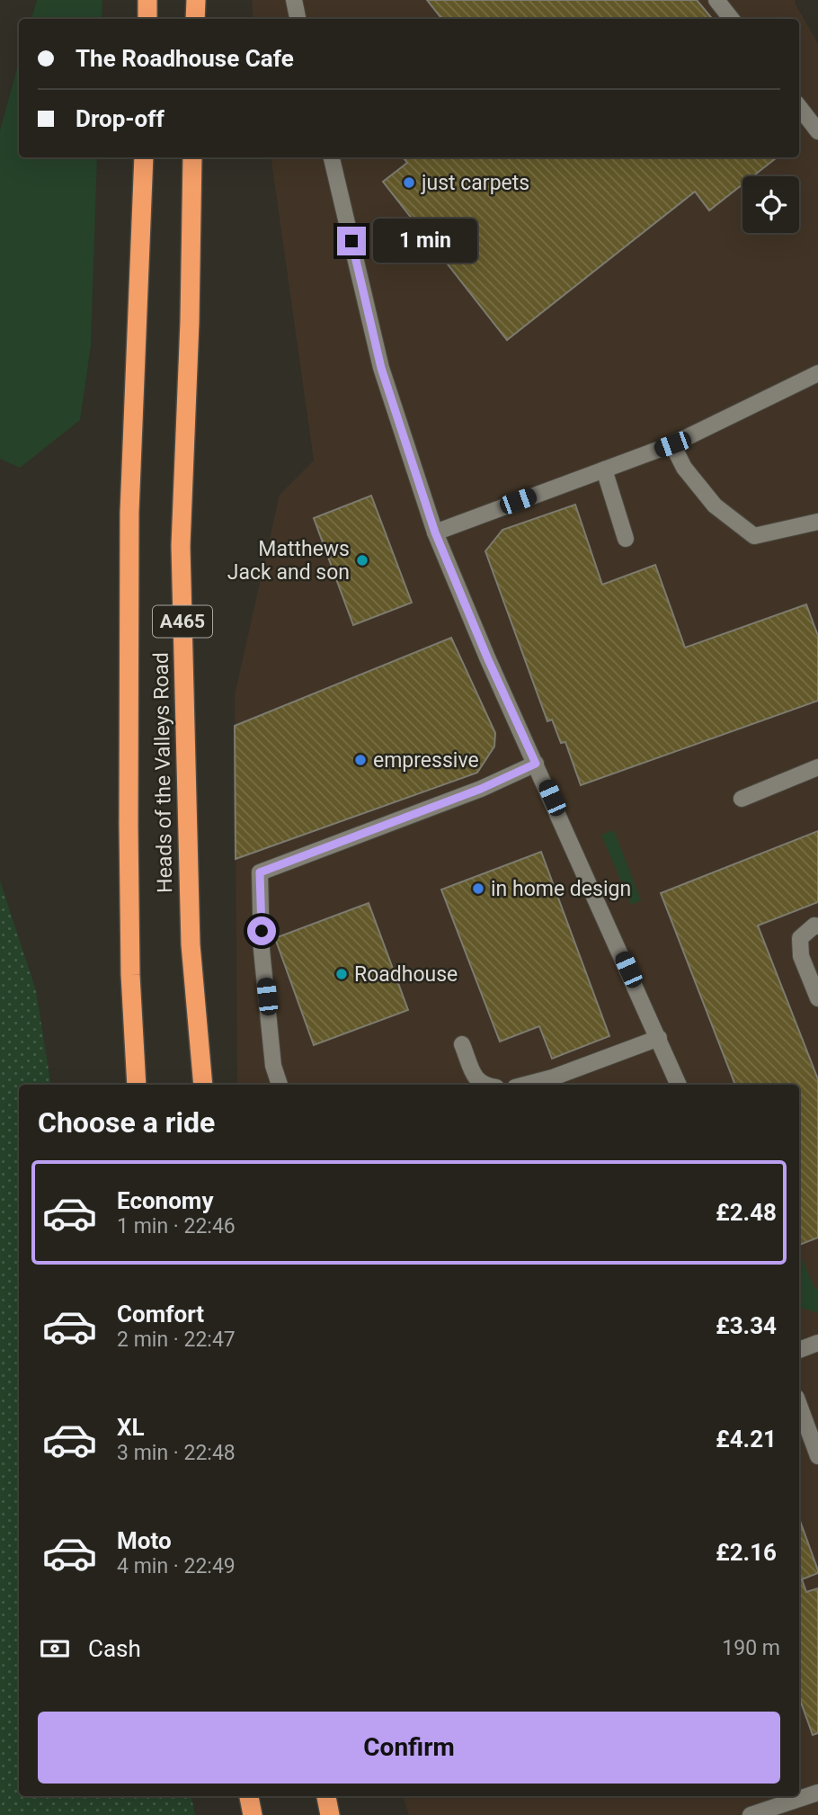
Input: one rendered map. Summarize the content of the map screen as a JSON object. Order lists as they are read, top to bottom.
{
  "streets": {
    "highway": ["A465", "Heads of the Valleys Road"]
  },
  "places": [
    "just carpets",
    "Matthews Jack and son",
    "empressive",
    "in home design",
    "Roadhouse"
  ],
  "page": {
    "banner": ["The Roadhouse Cafe", "Drop-off"],
    "bubble": "1 min",
    "heading": "Choose a ride",
    "list": [
      {
        "name": "Economy",
        "note": "1 min · 22:46",
        "value": "£2.48"
      },
      {
        "name": "Comfort",
        "note": "2 min · 22:47",
        "value": "£3.34"
      },
      {
        "name": "XL",
        "note": "3 min · 22:48",
        "value": "£4.21"
      },
      {
        "name": "Moto",
        "note": "4 min · 22:49",
        "value": "£2.16"
      }
    ],
    "pay": ["Cash", "190 m"],
    "buttons": "Confirm"
  }
}
